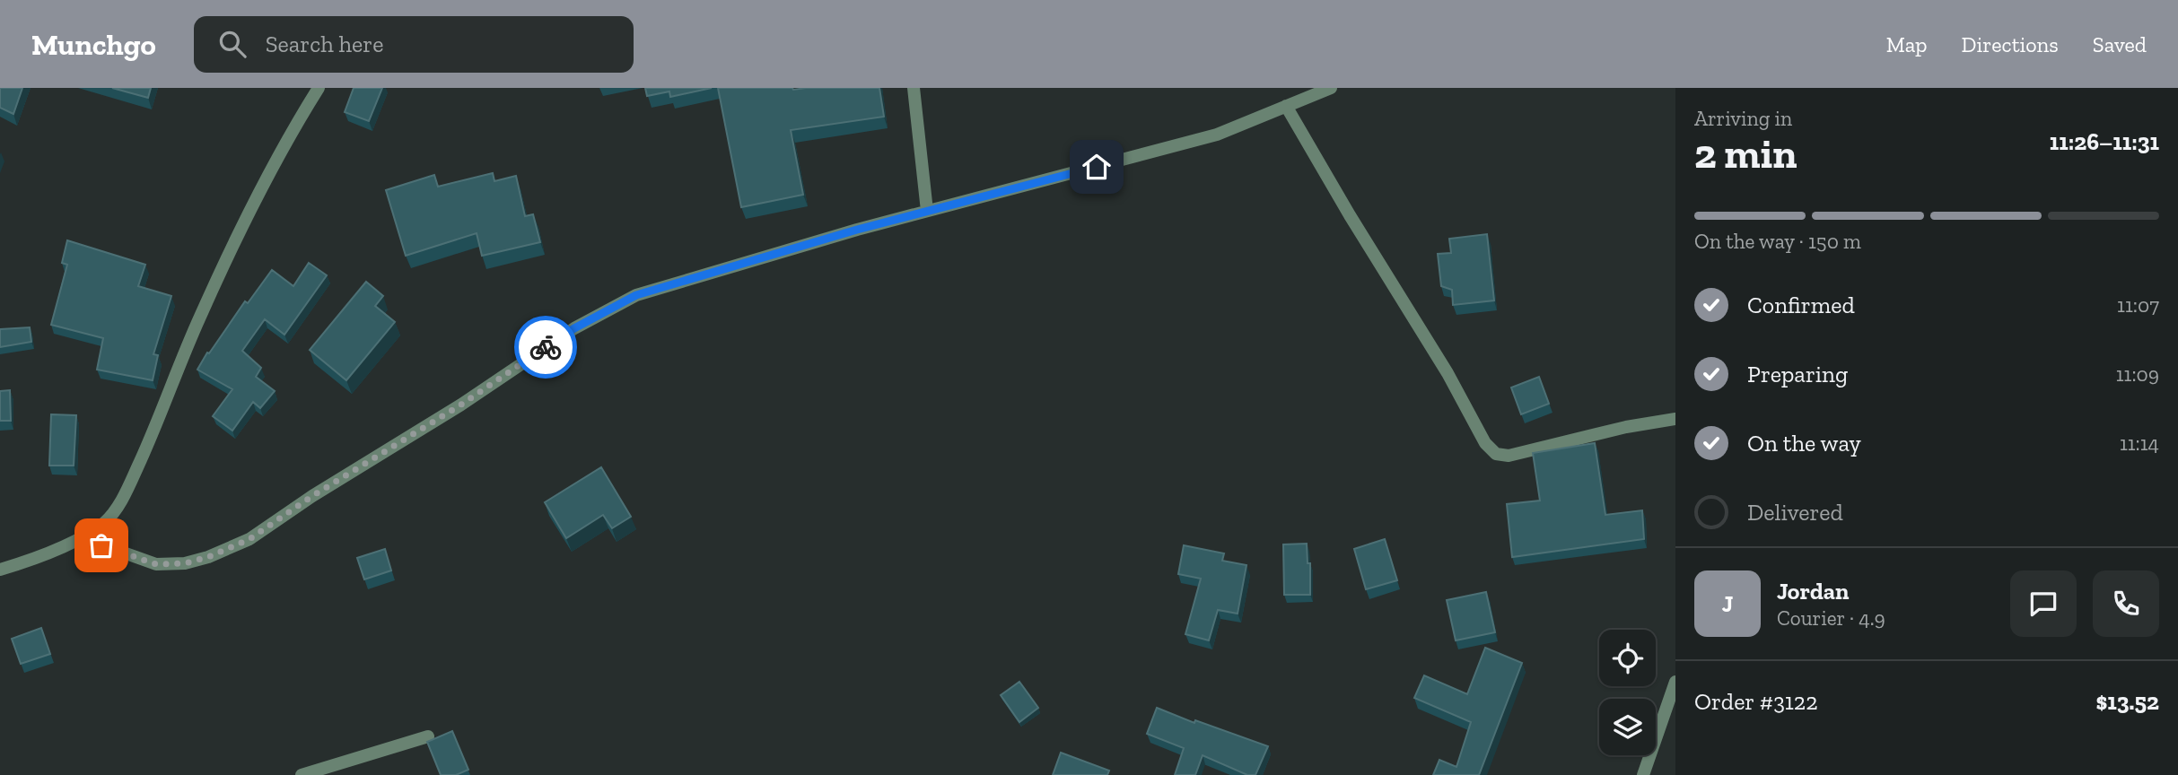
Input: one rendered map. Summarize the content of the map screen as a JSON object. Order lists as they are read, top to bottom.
{
  "page": {
    "header": "Munchgo",
    "search": "Search here",
    "nav": ["Map", "Directions", "Saved"],
    "heading": ["2 min", "Arriving in", "11:26–11:31"],
    "panel": [
      "Jordan",
      "Courier · 4.9",
      "Order #3122",
      "$13.52"
    ],
    "bar": "On the way · 150 m",
    "list": [
      ["Confirmed", "11:07"],
      ["Preparing", "11:09"],
      ["On the way", "11:14"],
      "Delivered"
    ],
    "round": "J"
  }
}
